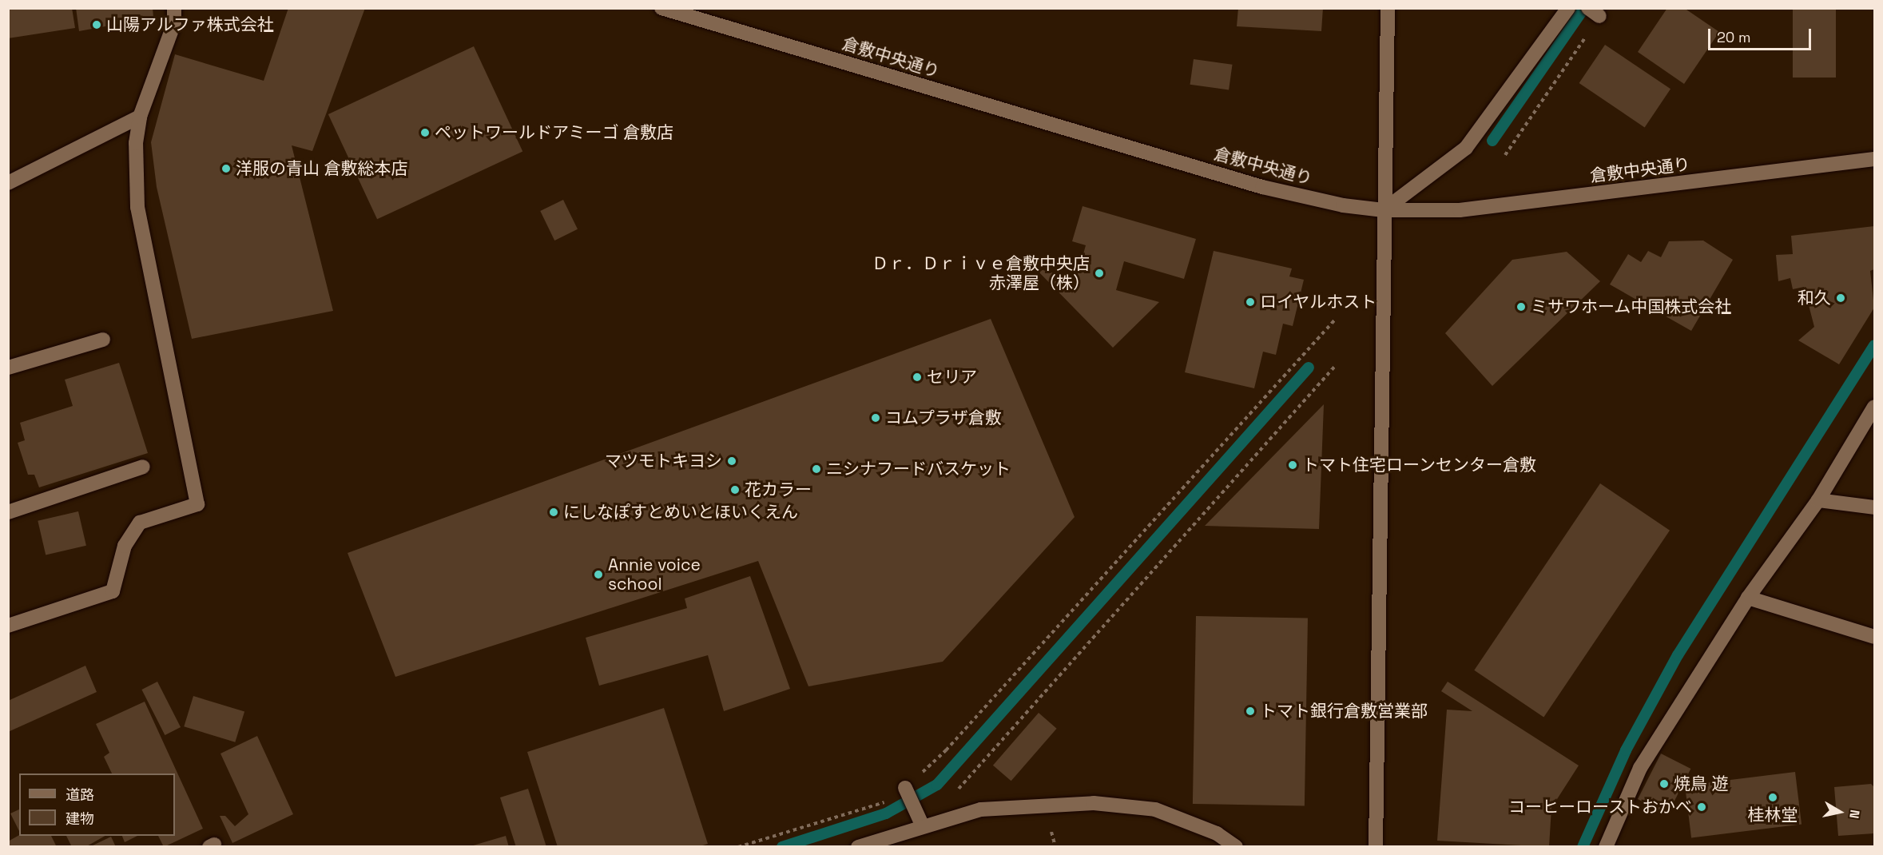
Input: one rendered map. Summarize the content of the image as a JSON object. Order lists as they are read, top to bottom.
{
  "streets": {
    "street": ["倉敷中央通り"]
  },
  "places": [
    "山陽アルファ株式会社",
    "ペットワールドアミーゴ 倉敷店",
    "洋服の青山 倉敷総本店",
    "Ｄｒ．Ｄｒｉｖｅ倉敷中央店 赤澤屋（株）",
    "和久",
    "ロイヤルホスト",
    "ミサワホーム中国株式会社",
    "セリア",
    "コムプラザ倉敷",
    "マツモトキヨシ",
    "トマト住宅ローンセンター倉敷",
    "ニシナフードバスケット",
    "花カラー",
    "にしなぽすとめいとほいくえん",
    "Annie voice school",
    "トマト銀行倉敷営業部",
    "焼鳥 遊",
    "桂林堂",
    "コーヒーローストおかべ"
  ],
  "legend": ["道路", "建物"],
  "scale_bar": "20 m",
  "north": "right"
}
